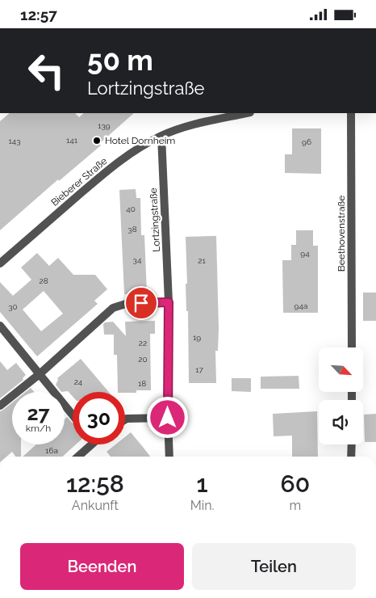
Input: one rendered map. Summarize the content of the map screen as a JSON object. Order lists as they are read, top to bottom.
{
  "streets": {
    "street": ["Bieberer Straße", "Lortzingstraße", "Beethovenstraße"]
  },
  "crossings": [
    ["Bieberer Straße", "Lortzingstraße"]
  ],
  "places": ["Hotel Dornheim"],
  "house_numbers": [
    "139",
    "141",
    "143",
    "96",
    "40",
    "38",
    "94",
    "34",
    "21",
    "28",
    "94a",
    "30",
    "19",
    "22",
    "20",
    "17",
    "24",
    "18",
    "16a"
  ],
  "north": "bottom right",
  "page": {
    "status": "12:57",
    "turn": ["50 m", "Lortzingstraße"],
    "speed": "27 km/h",
    "limit": "30",
    "eta": [
      "12:58",
      "Ankunft",
      "1",
      "Min.",
      "60",
      "m"
    ],
    "buttons": ["Beenden", "Teilen"]
  }
}
